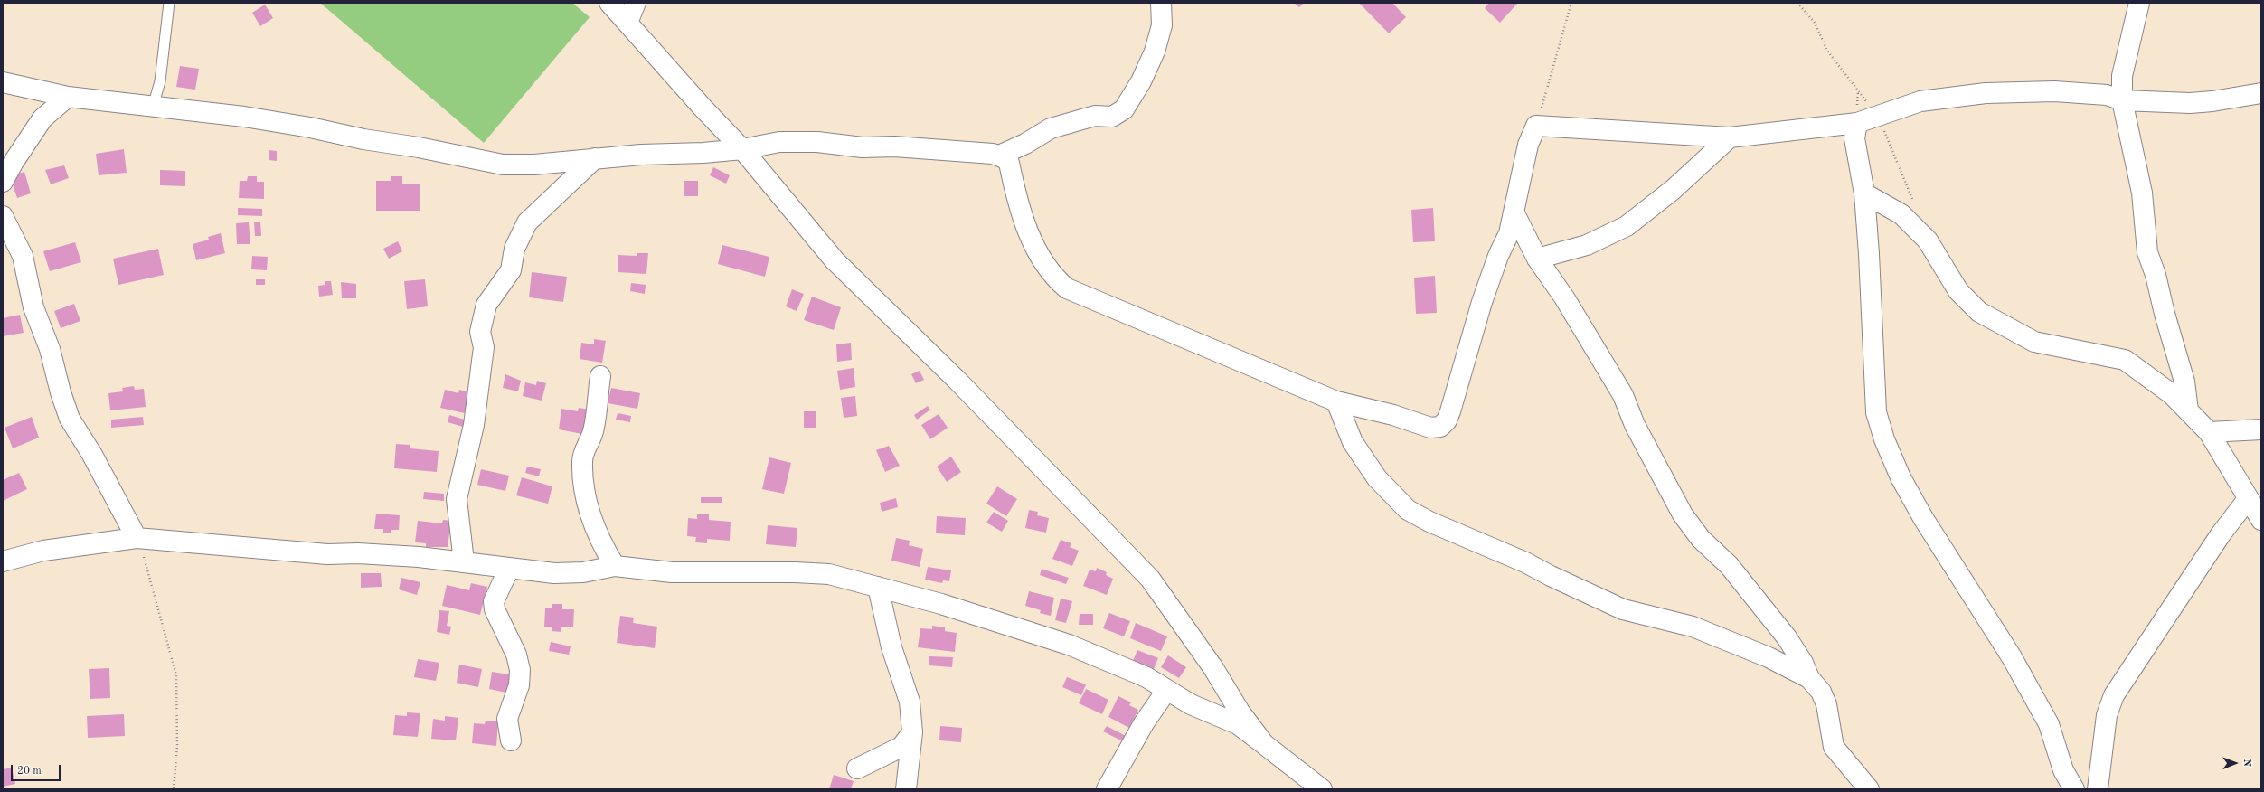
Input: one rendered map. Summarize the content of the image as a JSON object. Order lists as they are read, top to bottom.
{
  "scale_bar": "20 m",
  "north": "right"
}
